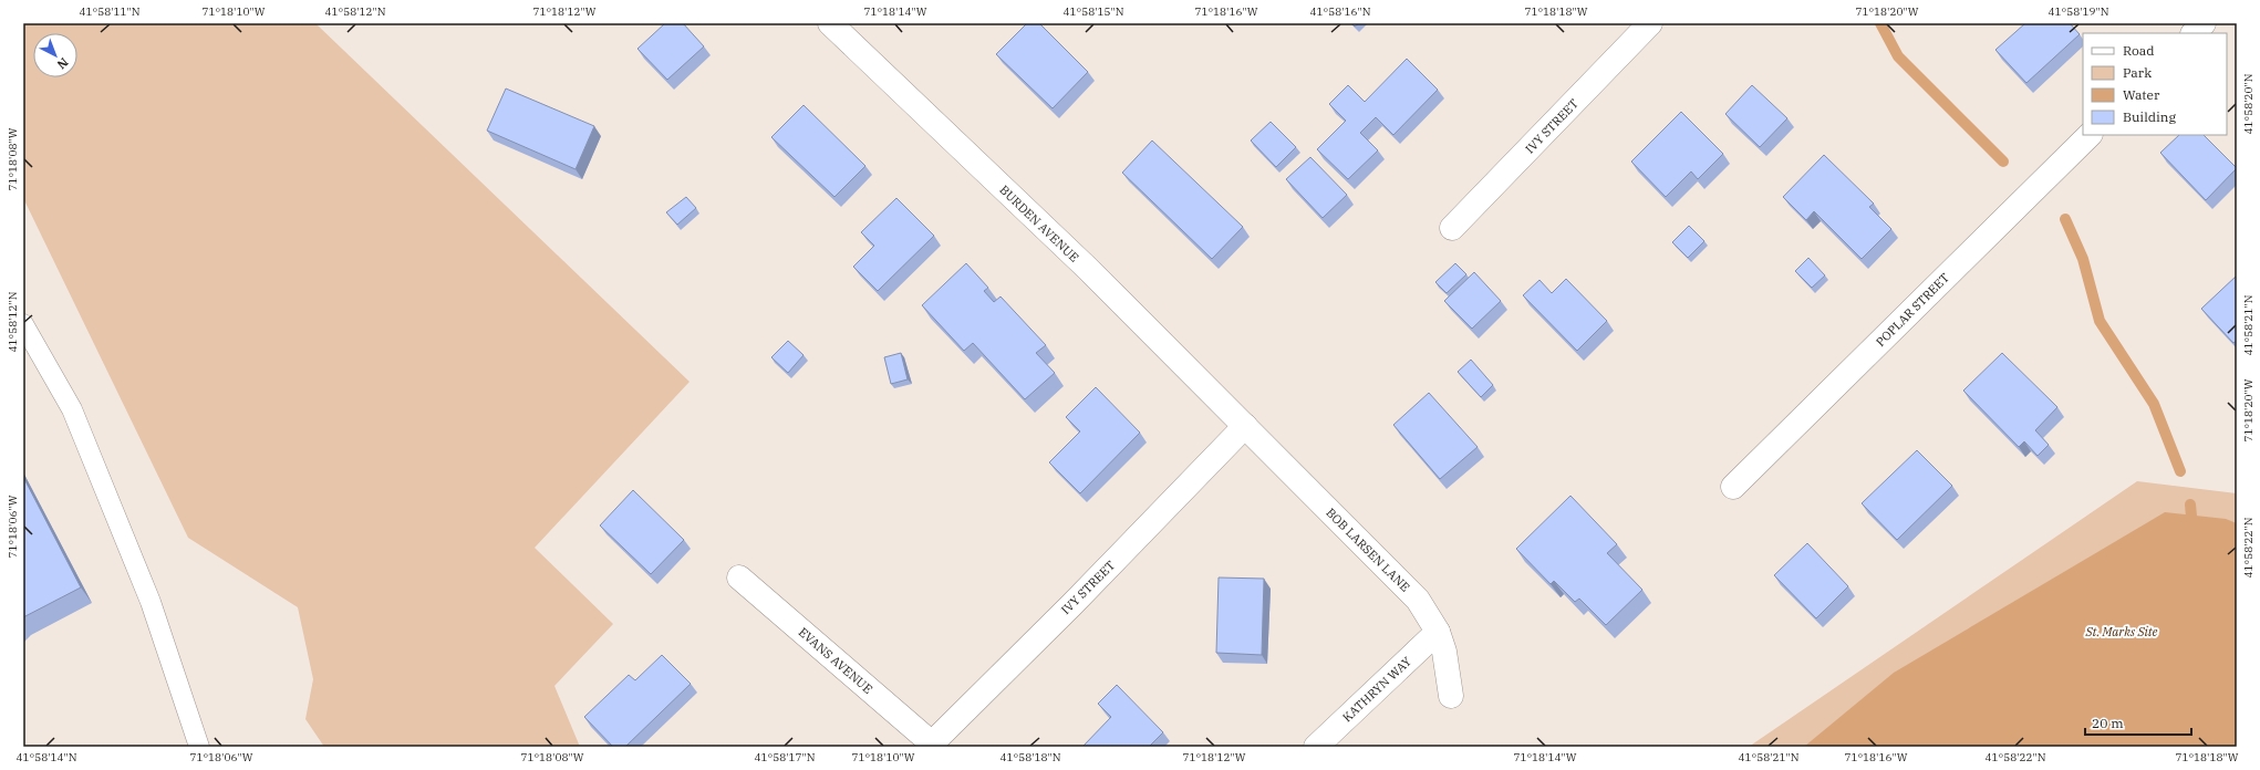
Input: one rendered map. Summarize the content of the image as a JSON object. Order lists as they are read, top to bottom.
{
  "streets": {
    "street": [
      "IVY STREET",
      "BURDEN AVENUE",
      "POPLAR STREET",
      "BOB LARSEN LANE",
      "EVANS AVENUE",
      "KATHRYN WAY"
    ]
  },
  "crossings": [
    ["IVY STREET", "BURDEN AVENUE"],
    ["IVY STREET", "BOB LARSEN LANE"],
    ["IVY STREET", "EVANS AVENUE"],
    ["BURDEN AVENUE", "BOB LARSEN LANE"],
    ["BOB LARSEN LANE", "KATHRYN WAY"]
  ],
  "parks": ["St. Marks Site"],
  "legend": [
    "Road",
    "Park",
    "Water",
    "Building"
  ],
  "scale_bar": "20 m",
  "north": "bottom right",
  "coordinates": [
    "41°58'11\"N",
    "71°18'10\"W",
    "41°58'12\"N",
    "71°18'12\"W",
    "71°18'14\"W",
    "41°58'15\"N",
    "71°18'16\"W",
    "41°58'16\"N",
    "71°18'18\"W",
    "71°18'20\"W",
    "41°58'19\"N",
    "41°58'20\"N",
    "71°18'08\"W",
    "41°58'21\"N",
    "71°18'06\"W",
    "41°58'22\"N",
    "41°58'14\"N",
    "41°58'17\"N",
    "41°58'18\"N"
  ]
}
